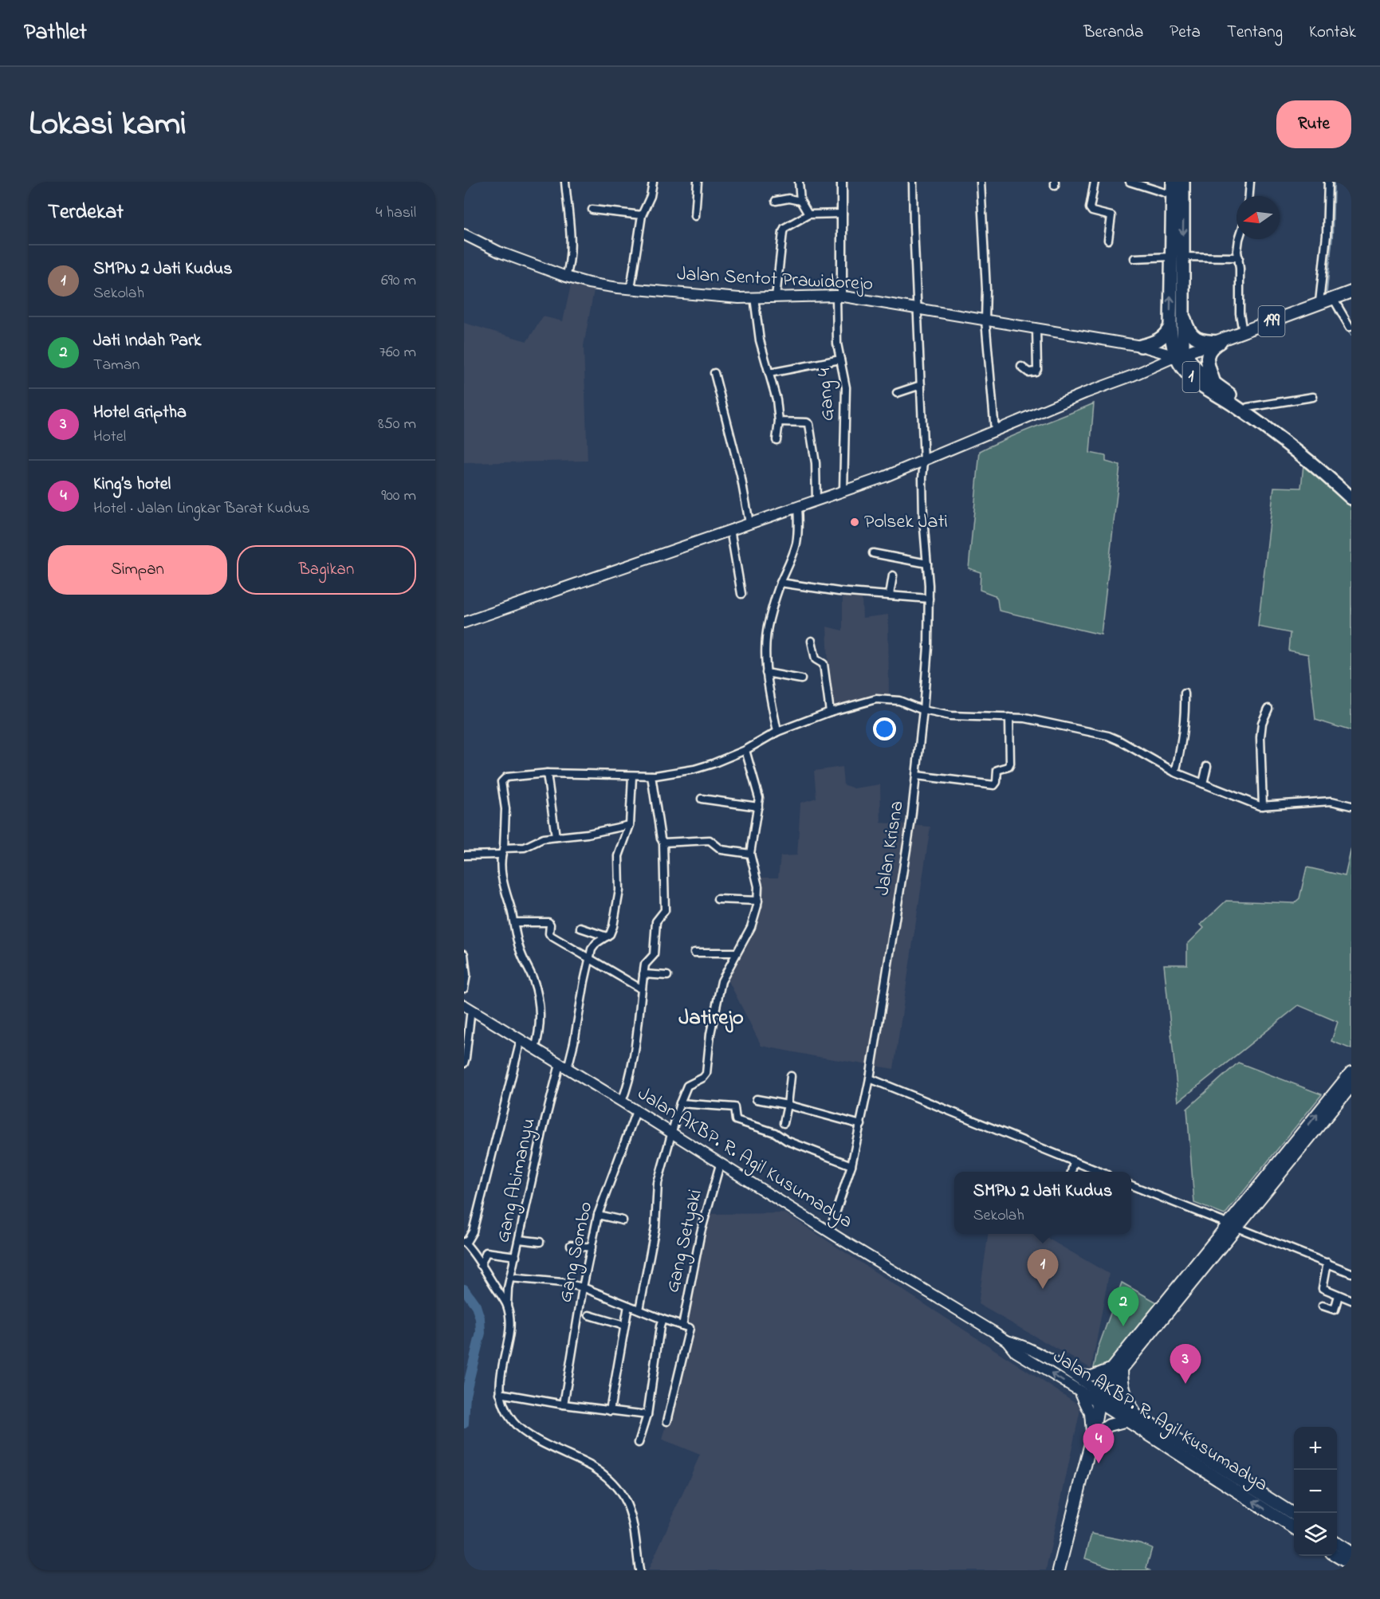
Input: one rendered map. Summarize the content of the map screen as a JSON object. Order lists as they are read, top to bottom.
{
  "streets": {
    "highway": ["1"],
    "main road": ["Jalan Sentot Prawidorejo", "199", "Jalan AKBP. R. Agil Kusumadya"],
    "street": [
      "Gang 4",
      "Jalan Krisna",
      "Gang Abimanyu",
      "Gang Setyaki",
      "Gang Sombo"
    ]
  },
  "crossings": [
    ["Jalan Sentot Prawidorejo", "199"],
    ["Jalan Sentot Prawidorejo", "1"],
    ["Jalan Sentot Prawidorejo", "Gang 4"],
    ["Jalan Sentot Prawidorejo", "Jalan Krisna"],
    ["199", "1"],
    ["Jalan Krisna", "Jalan AKBP. R. Agil Kusumadya"],
    ["Jalan AKBP. R. Agil Kusumadya", "Gang Abimanyu"],
    ["Jalan AKBP. R. Agil Kusumadya", "Gang Setyaki"],
    ["Jalan AKBP. R. Agil Kusumadya", "Gang Sombo"]
  ],
  "districts": ["Jatirejo"],
  "places": ["Polsek Jati"],
  "north": "left",
  "page": {
    "header": "Pathlet",
    "nav": [
      "Beranda",
      "Peta",
      "Tentang",
      "Kontak"
    ],
    "title": "Lokasi kami",
    "buttons": [
      "Rute",
      ["Simpan", "Bagikan"]
    ],
    "heading": ["Terdekat", "4 hasil"],
    "list": [
      {
        "mark": "1",
        "name": "SMPN 2 Jati Kudus",
        "note": "Sekolah",
        "value": "690 m"
      },
      {
        "mark": "2",
        "name": "Jati Indah Park",
        "note": "Taman",
        "value": "760 m"
      },
      {
        "mark": "3",
        "name": "Hotel Griptha",
        "note": "Hotel",
        "value": "850 m"
      },
      {
        "mark": "4",
        "name": "King’s hotel",
        "note": "Hotel · Jalan Lingkar Barat Kudus",
        "value": "900 m"
      }
    ],
    "popup": ["SMPN 2 Jati Kudus", "Sekolah"],
    "pins": [
      "1",
      "2",
      "3",
      "4"
    ],
    "map_buttons": ["+", "−"]
  }
}
